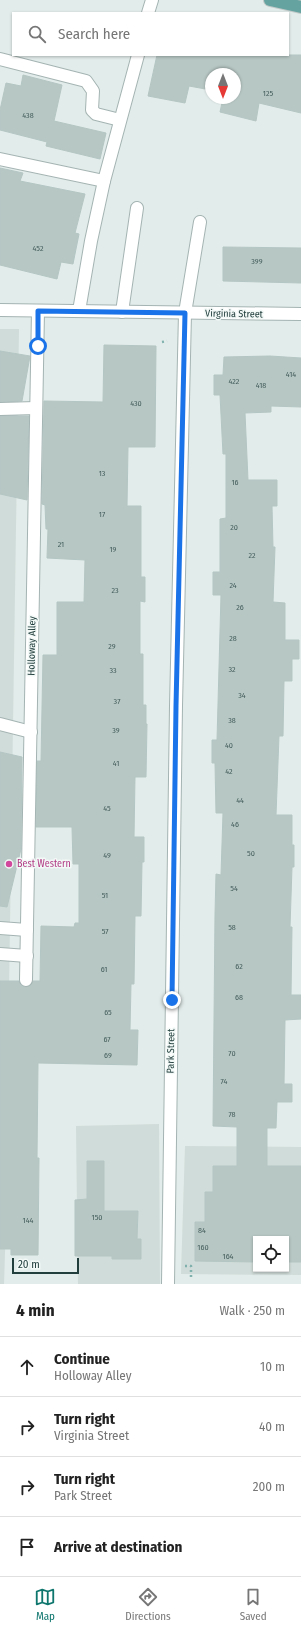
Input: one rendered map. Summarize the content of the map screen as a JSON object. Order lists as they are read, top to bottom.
{
  "streets": {
    "street": ["Virginia Street", "Holloway Alley", "Park Street"]
  },
  "crossings": [
    ["Virginia Street", "Holloway Alley"],
    ["Virginia Street", "Park Street"]
  ],
  "places": ["Best Western"],
  "house_numbers": [
    "125",
    "438",
    "452",
    "399",
    "414",
    "422",
    "418",
    "430",
    "13",
    "16",
    "17",
    "20",
    "21",
    "19",
    "22",
    "24",
    "23",
    "26",
    "28",
    "29",
    "32",
    "33",
    "34",
    "37",
    "38",
    "39",
    "40",
    "41",
    "42",
    "44",
    "45",
    "46",
    "50",
    "49",
    "54",
    "51",
    "58",
    "57",
    "62",
    "61",
    "68",
    "65",
    "67",
    "70",
    "69",
    "74",
    "78",
    "150",
    "144",
    "84",
    "160",
    "164"
  ],
  "scale_bar": "20 m",
  "north": "bottom",
  "page": {
    "search": "Search here",
    "scale": "20 m",
    "heading": ["4 min", "Walk · 250 m"],
    "list": [
      ["Continue", "Holloway Alley", "10 m"],
      ["Turn right", "Virginia Street", "40 m"],
      ["Turn right", "Park Street", "200 m"],
      "Arrive at destination"
    ],
    "nav": ["Map", "Directions", "Saved"]
  }
}
